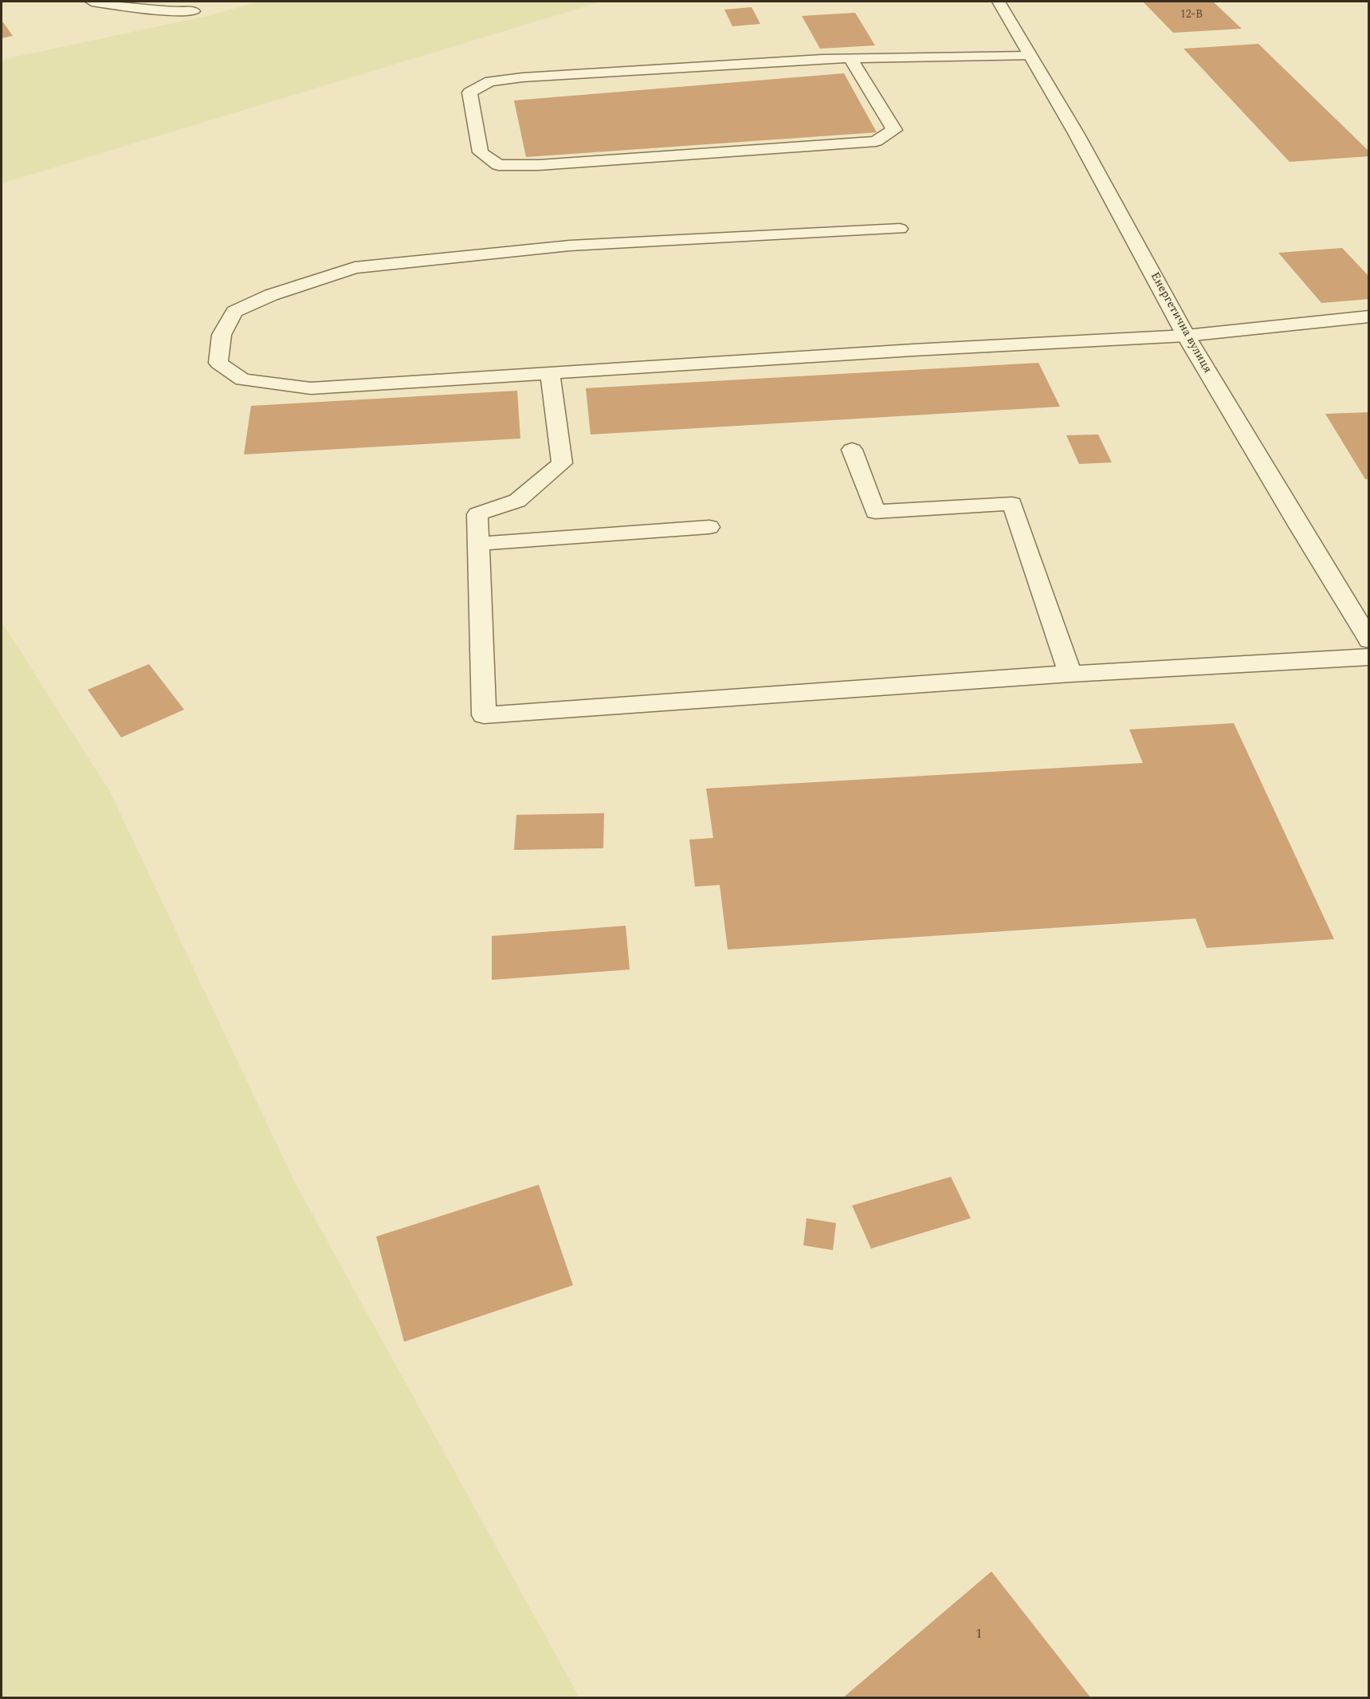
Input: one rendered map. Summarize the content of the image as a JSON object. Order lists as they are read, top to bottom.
{
  "streets": {
    "street": ["Енергетична вулиця"]
  },
  "house_numbers": ["12-В", "1"]
}
